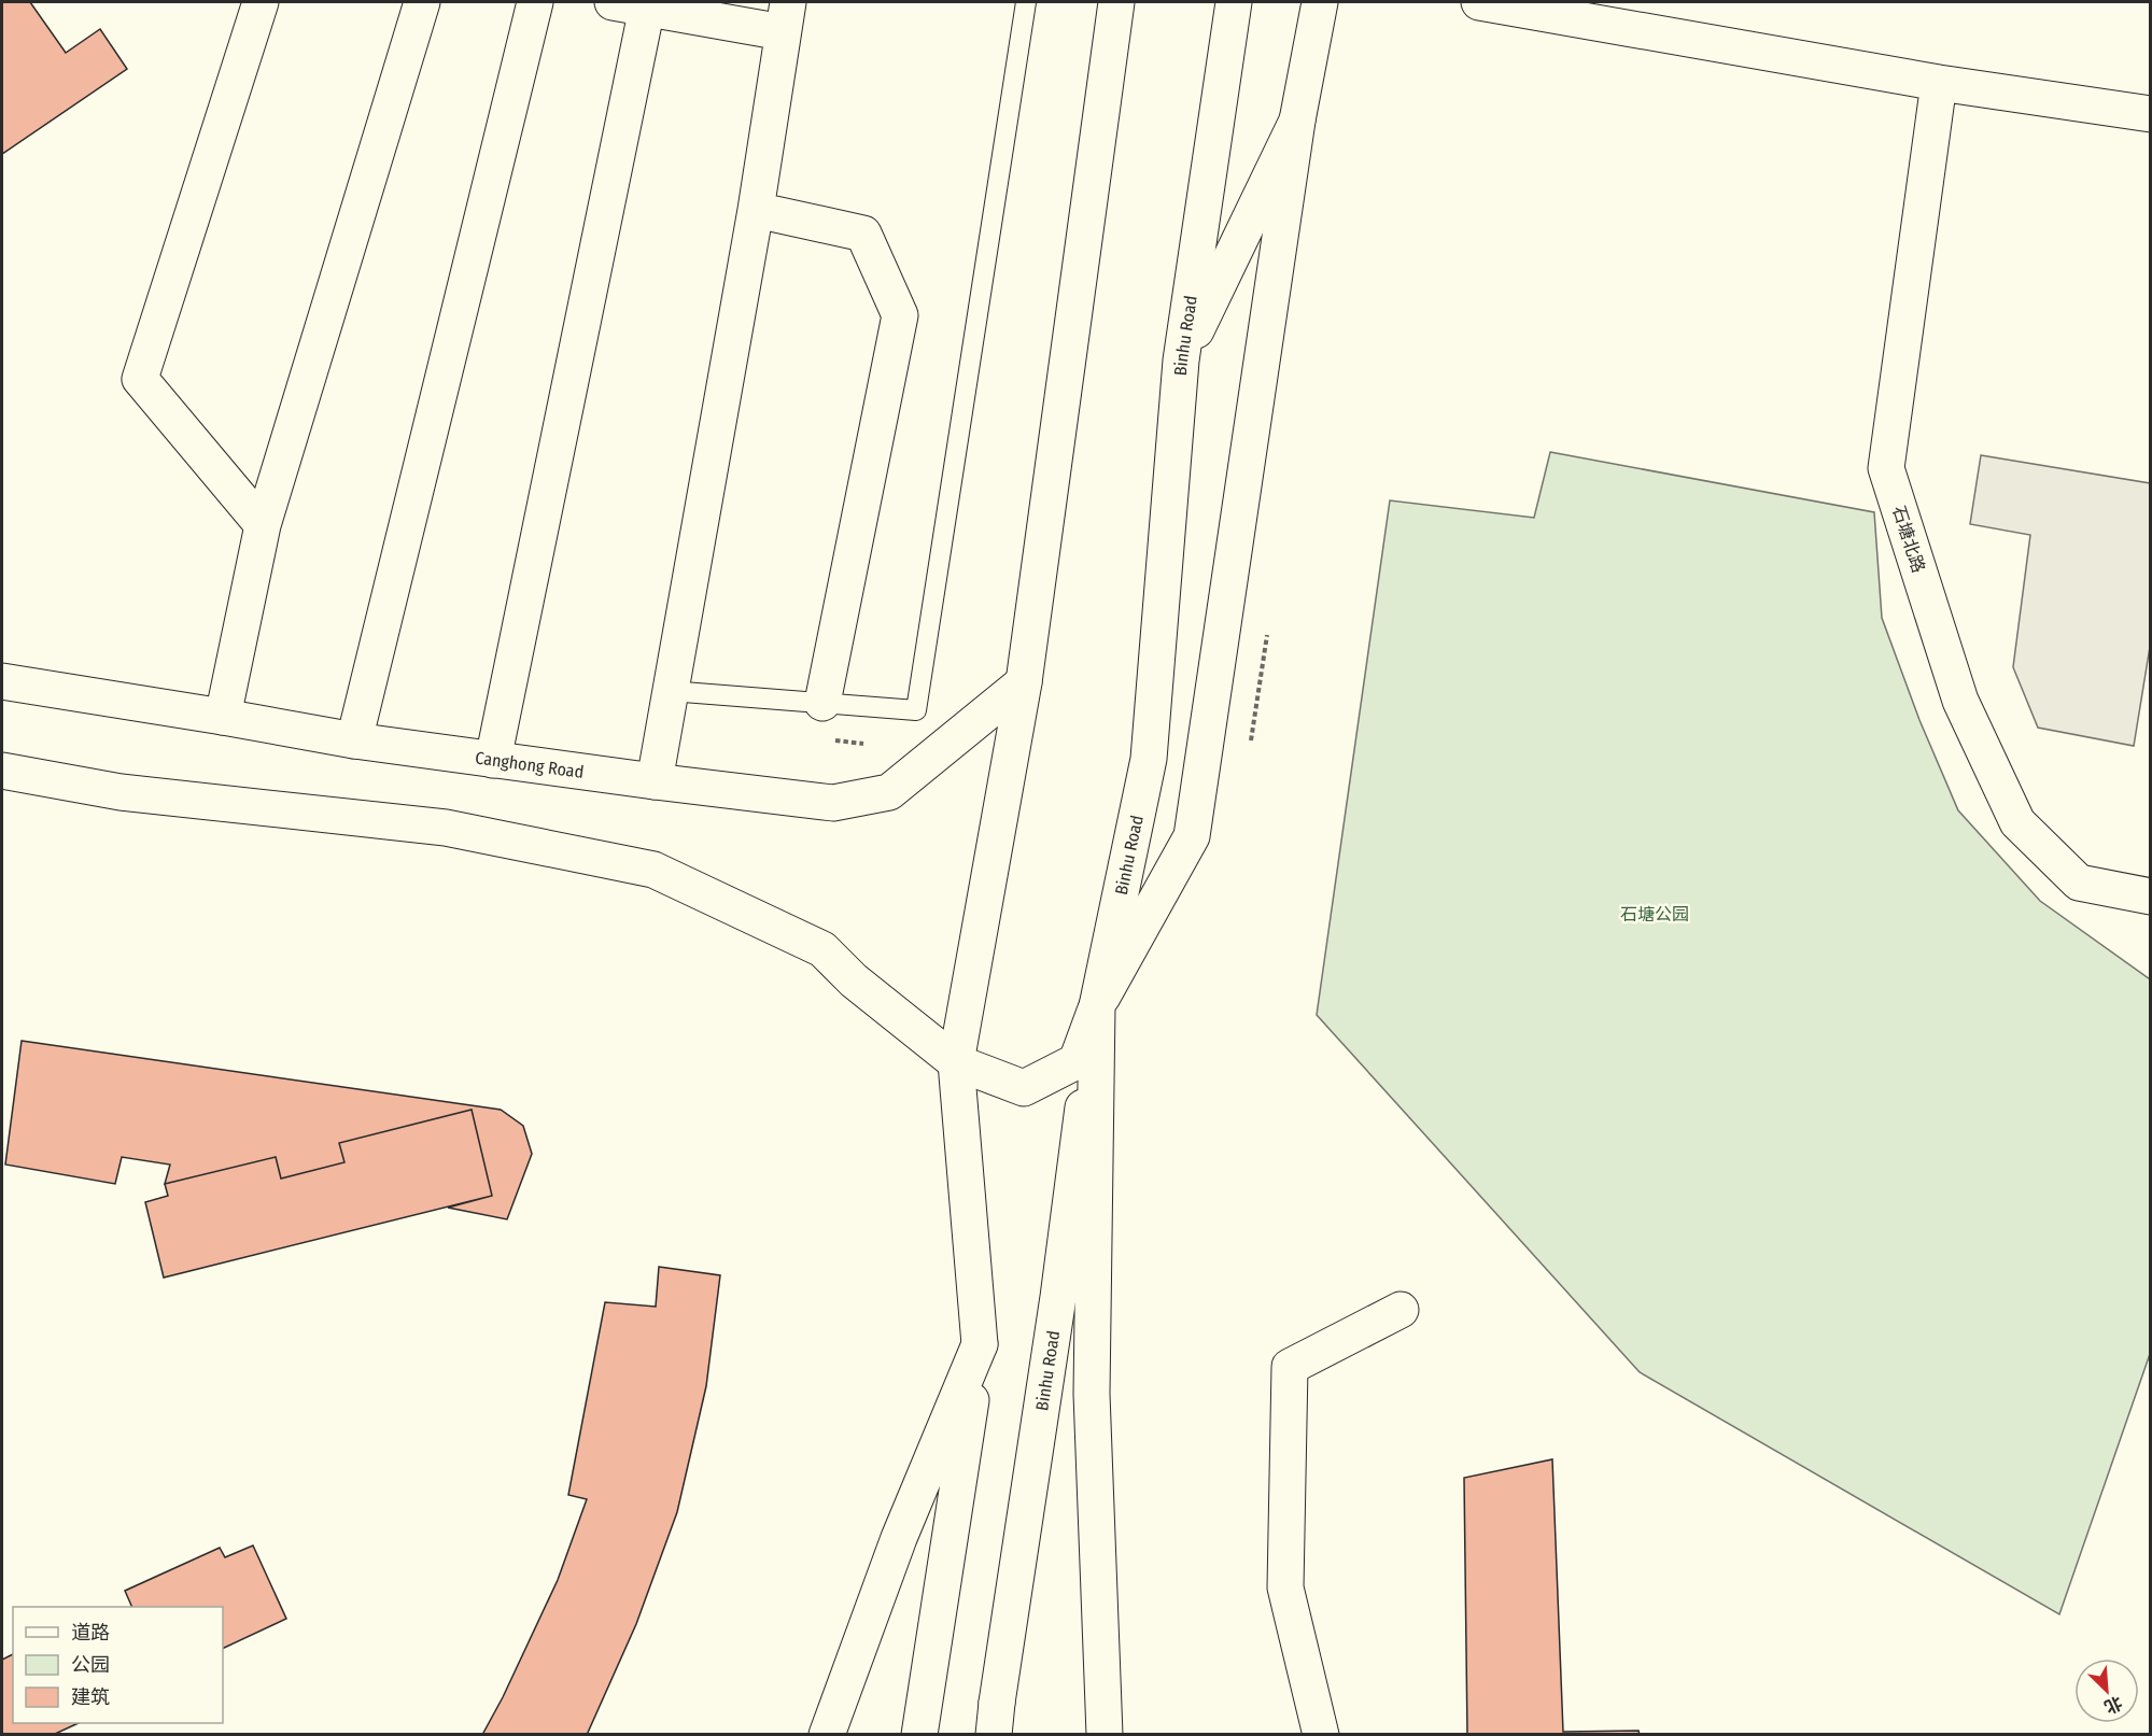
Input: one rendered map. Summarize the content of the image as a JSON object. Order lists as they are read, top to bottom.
{
  "streets": {
    "main road": ["Binhu Road", "石塘北路", "Canghong Road"]
  },
  "parks": ["石塘公园"],
  "legend": ["道路", "公园", "建筑"],
  "north": "bottom right"
}
